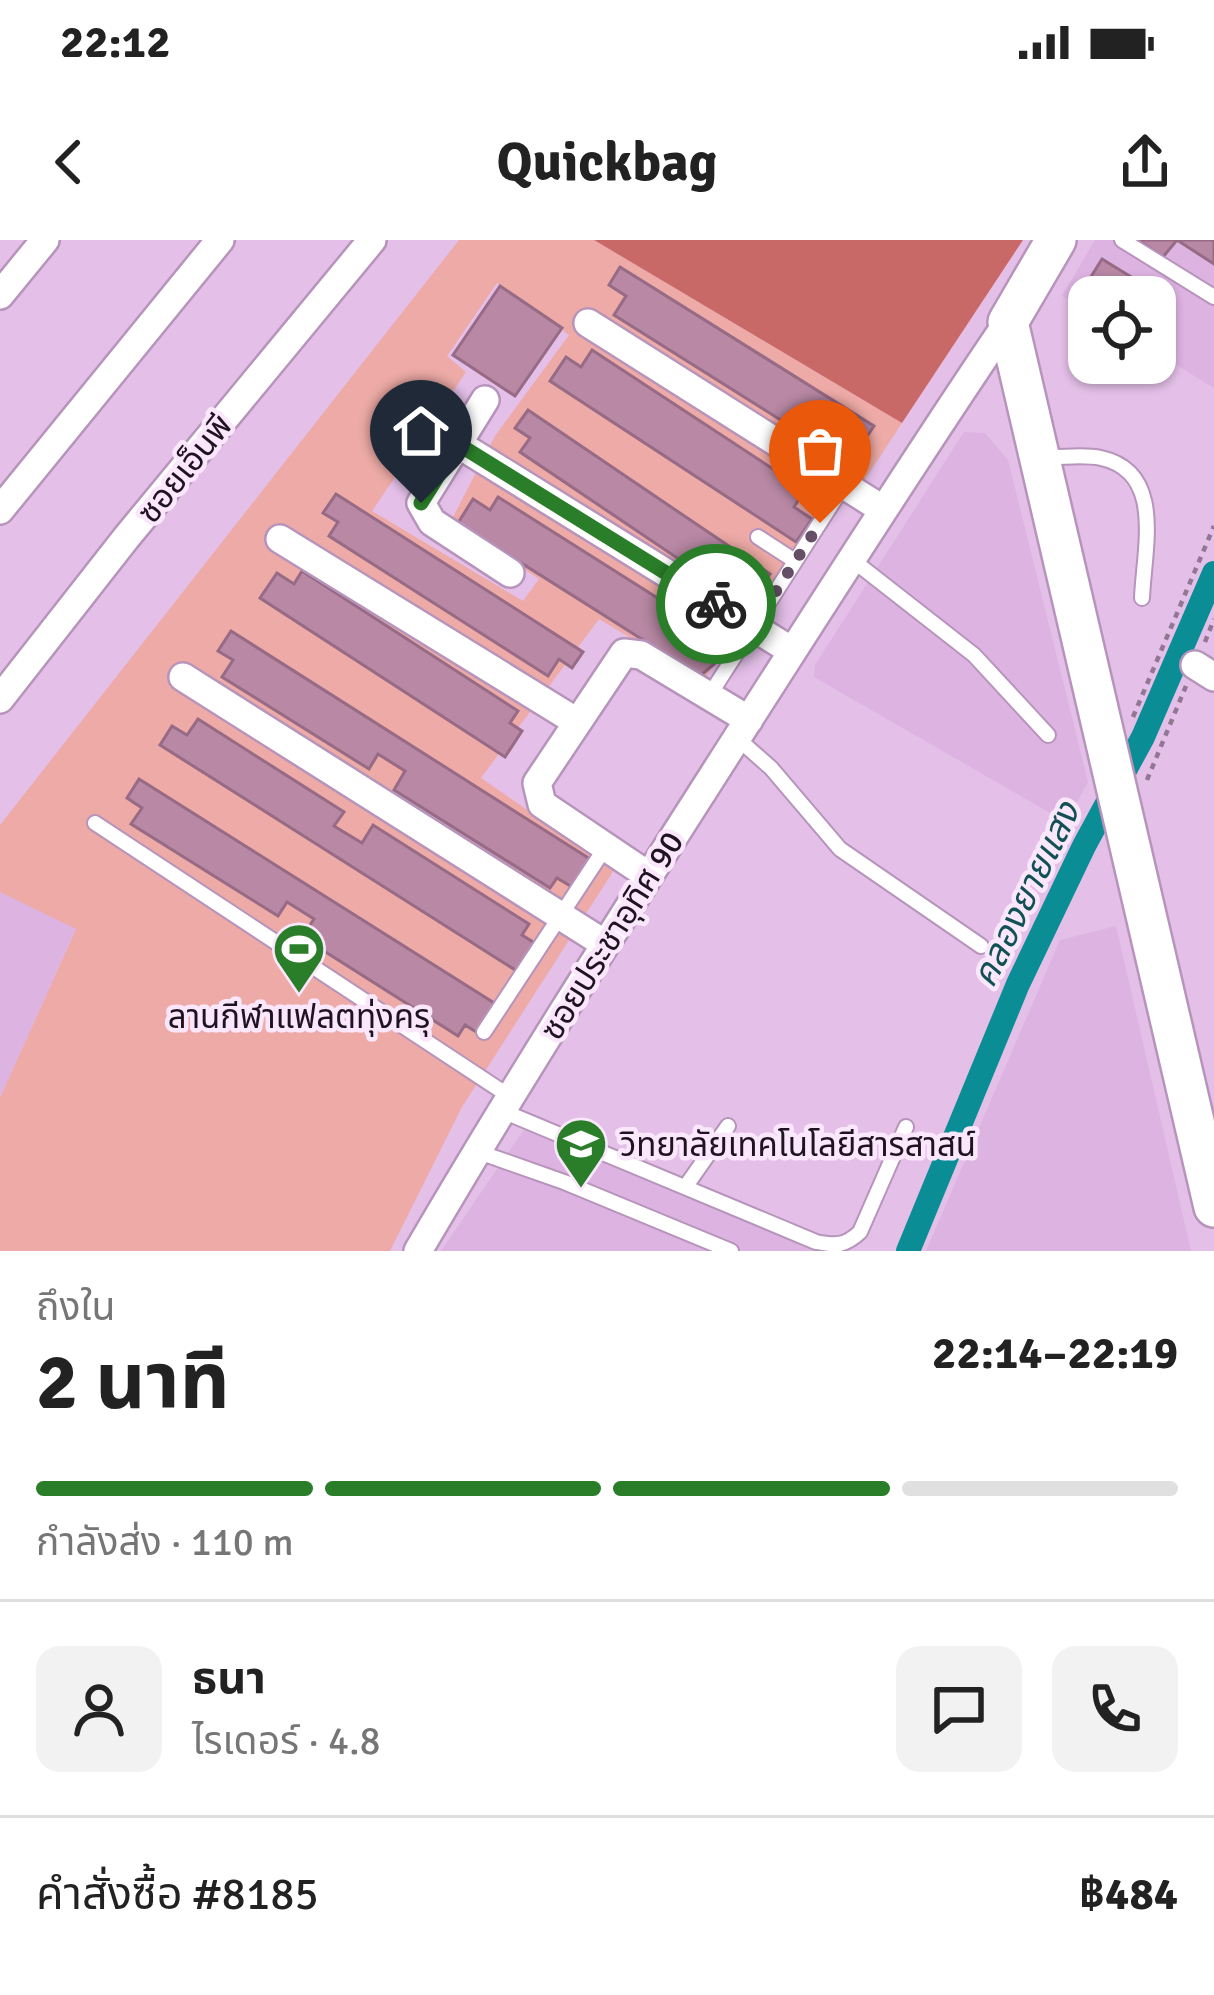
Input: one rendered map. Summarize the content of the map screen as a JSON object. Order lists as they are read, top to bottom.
{
  "streets": {
    "street": ["ซอยเอ็นพี", "ซอยประชาอุทิศ 90"]
  },
  "water": ["คลองยายแสง"],
  "places": {
    "sports": ["ลานกีฬาแฟลตทุ่งครุ"],
    "school or university": ["วิทยาลัยเทคโนโลยีสารสาสน์"]
  },
  "page": {
    "status": "22:12",
    "header": "Quickbag",
    "heading": ["2 นาที", "ถึงใน", "22:14–22:19"],
    "panel": [
      "ธนา",
      "ไรเดอร์ · 4.8",
      "คำสั่งซื้อ #8185",
      "฿484"
    ],
    "bar": "กำลังส่ง · 110 m"
  }
}
